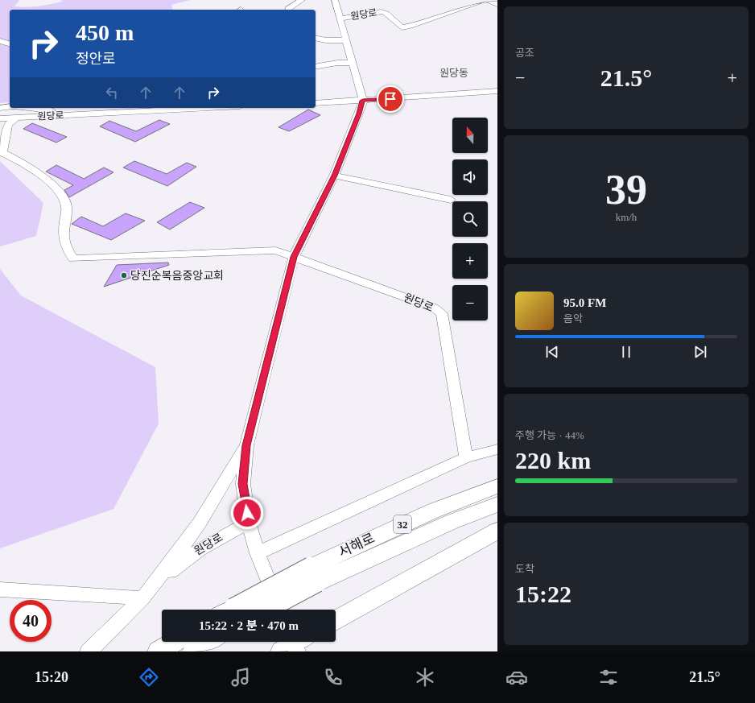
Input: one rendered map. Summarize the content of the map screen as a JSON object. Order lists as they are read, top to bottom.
{
  "streets": {
    "main road": ["32", "서해로"],
    "street": ["원당로"]
  },
  "districts": ["원당동"],
  "places": ["당진순복음중앙교회"],
  "north": "top",
  "page": {
    "tile": [
      "공조",
      ["39", "km/h"],
      ["주행 가능 · 44%", "220 km"],
      ["도착", "15:22"]
    ],
    "turn": ["450 m", "정안로"],
    "heat": ["−", "21.5°", "+"],
    "map_buttons": ["+", "−"],
    "song": ["95.0 FM", "음악"],
    "limit": "40",
    "trip": "15:22 · 2 분 · 470 m",
    "tabs": ["15:20", "21.5°"]
  }
}
